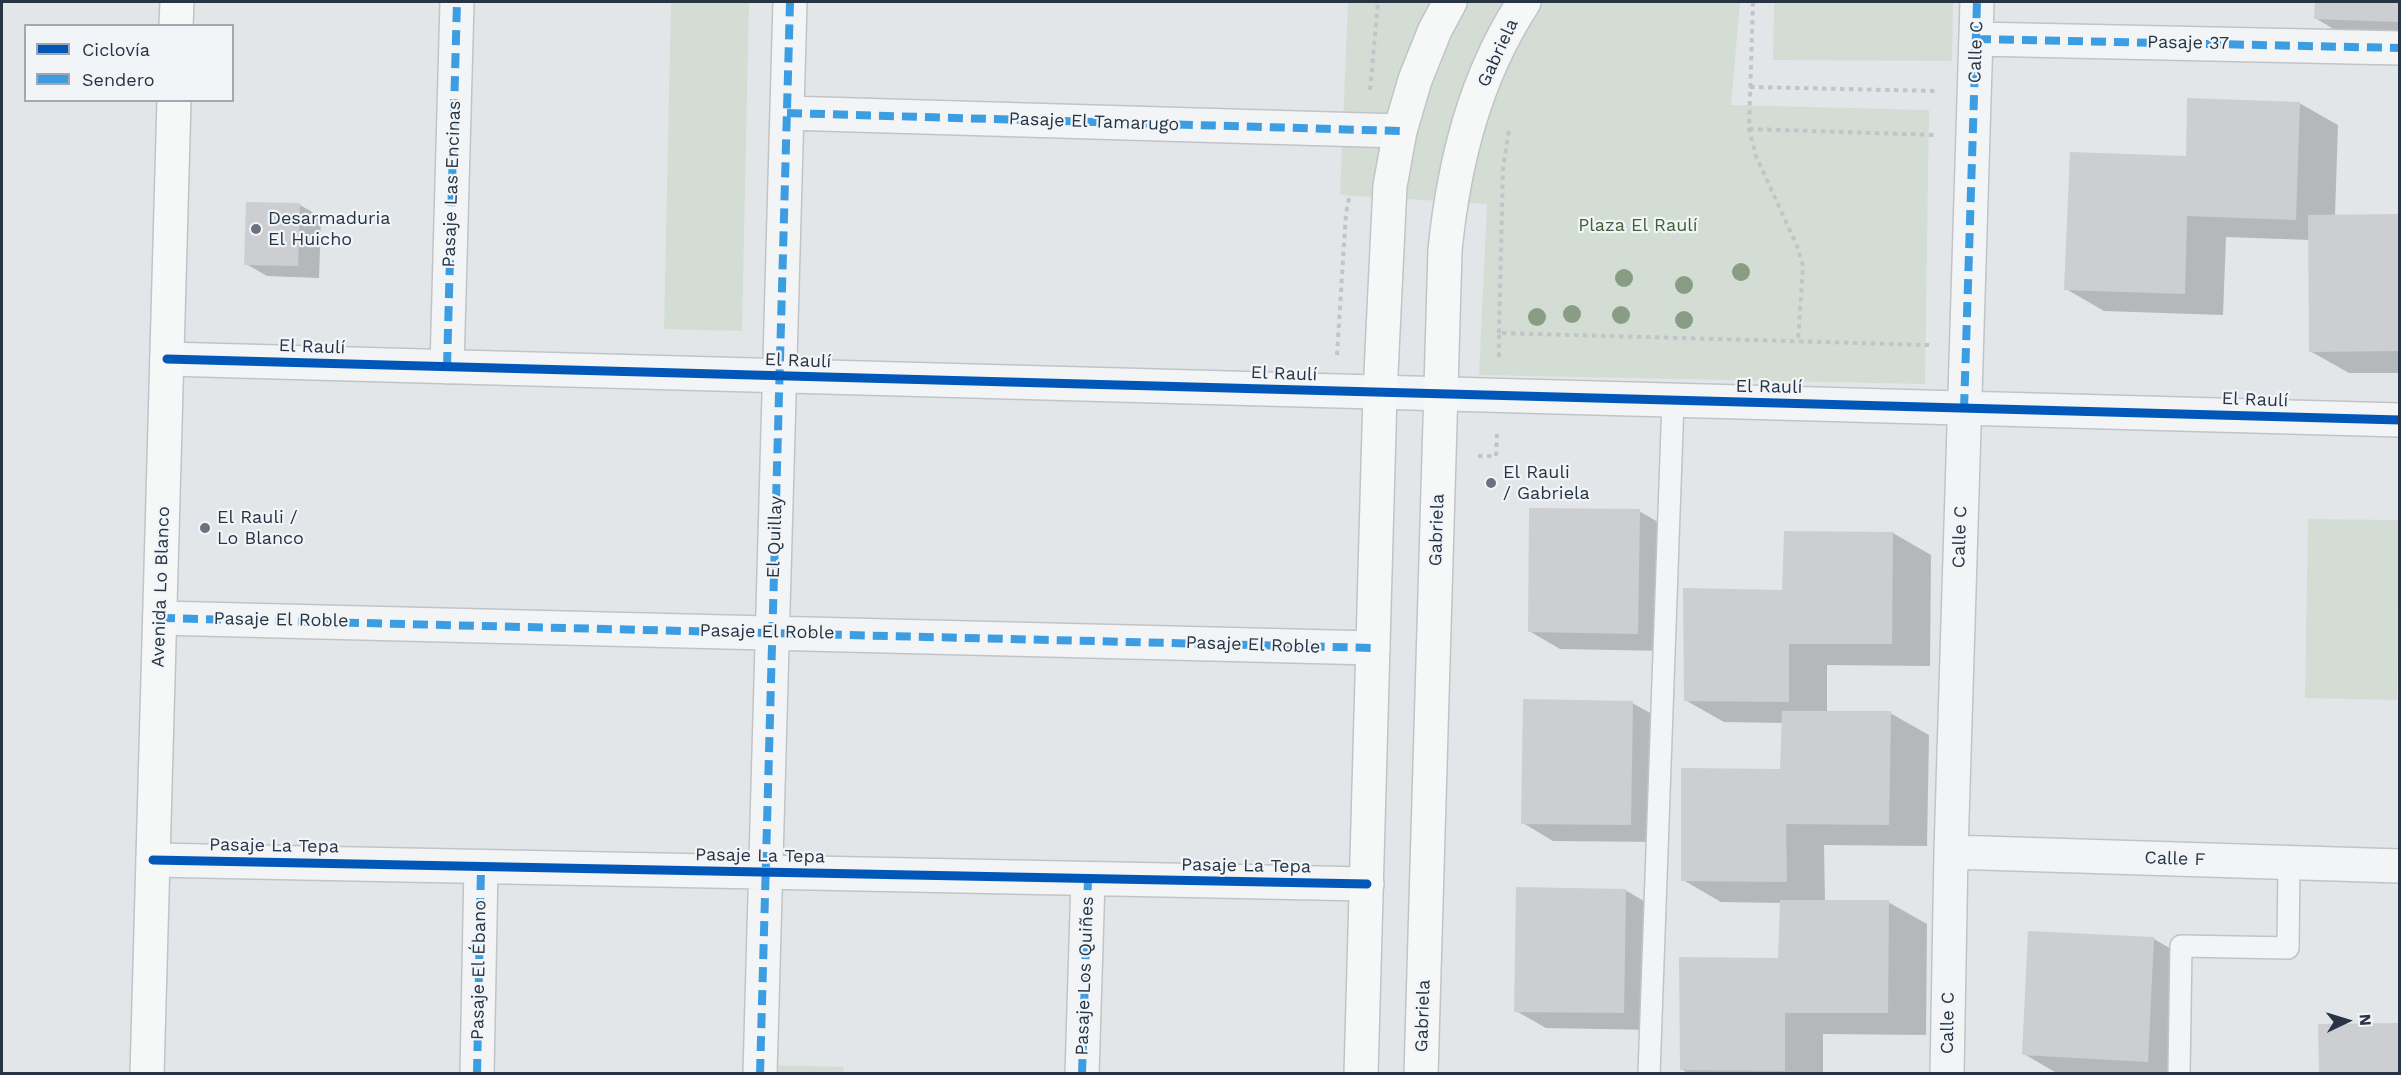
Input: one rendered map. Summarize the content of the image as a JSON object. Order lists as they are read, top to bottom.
{
  "streets": {
    "street": [
      "Pasaje 37",
      "Calle C",
      "Gabriela",
      "Pasaje El Tamarugo",
      "Pasaje Las Encinas",
      "El Raulí",
      "El Quillay",
      "Avenida Lo Blanco",
      "Pasaje El Roble",
      "Pasaje La Tepa",
      "Calle F",
      "Pasaje El Ébano",
      "Pasaje Los Quiñes"
    ]
  },
  "crossings": [
    ["Pasaje 37", "Calle C"],
    ["Calle C", "El Raulí"],
    ["Calle C", "Calle F"],
    ["Gabriela", "El Raulí"],
    ["Pasaje El Tamarugo", "El Quillay"],
    ["Pasaje Las Encinas", "El Raulí"],
    ["El Raulí", "El Quillay"],
    ["El Raulí", "Avenida Lo Blanco"],
    ["El Quillay", "Pasaje El Roble"],
    ["El Quillay", "Pasaje La Tepa"],
    ["Avenida Lo Blanco", "Pasaje El Roble"],
    ["Avenida Lo Blanco", "Pasaje La Tepa"],
    ["Pasaje La Tepa", "Pasaje El Ébano"],
    ["Pasaje La Tepa", "Pasaje Los Quiñes"]
  ],
  "parks": ["Plaza El Raulí"],
  "places": ["Desarmaduria El Huicho", "El Rauli / Gabriela", "El Rauli / Lo Blanco"],
  "legend": ["Ciclovía", "Sendero"],
  "north": "right"
}
